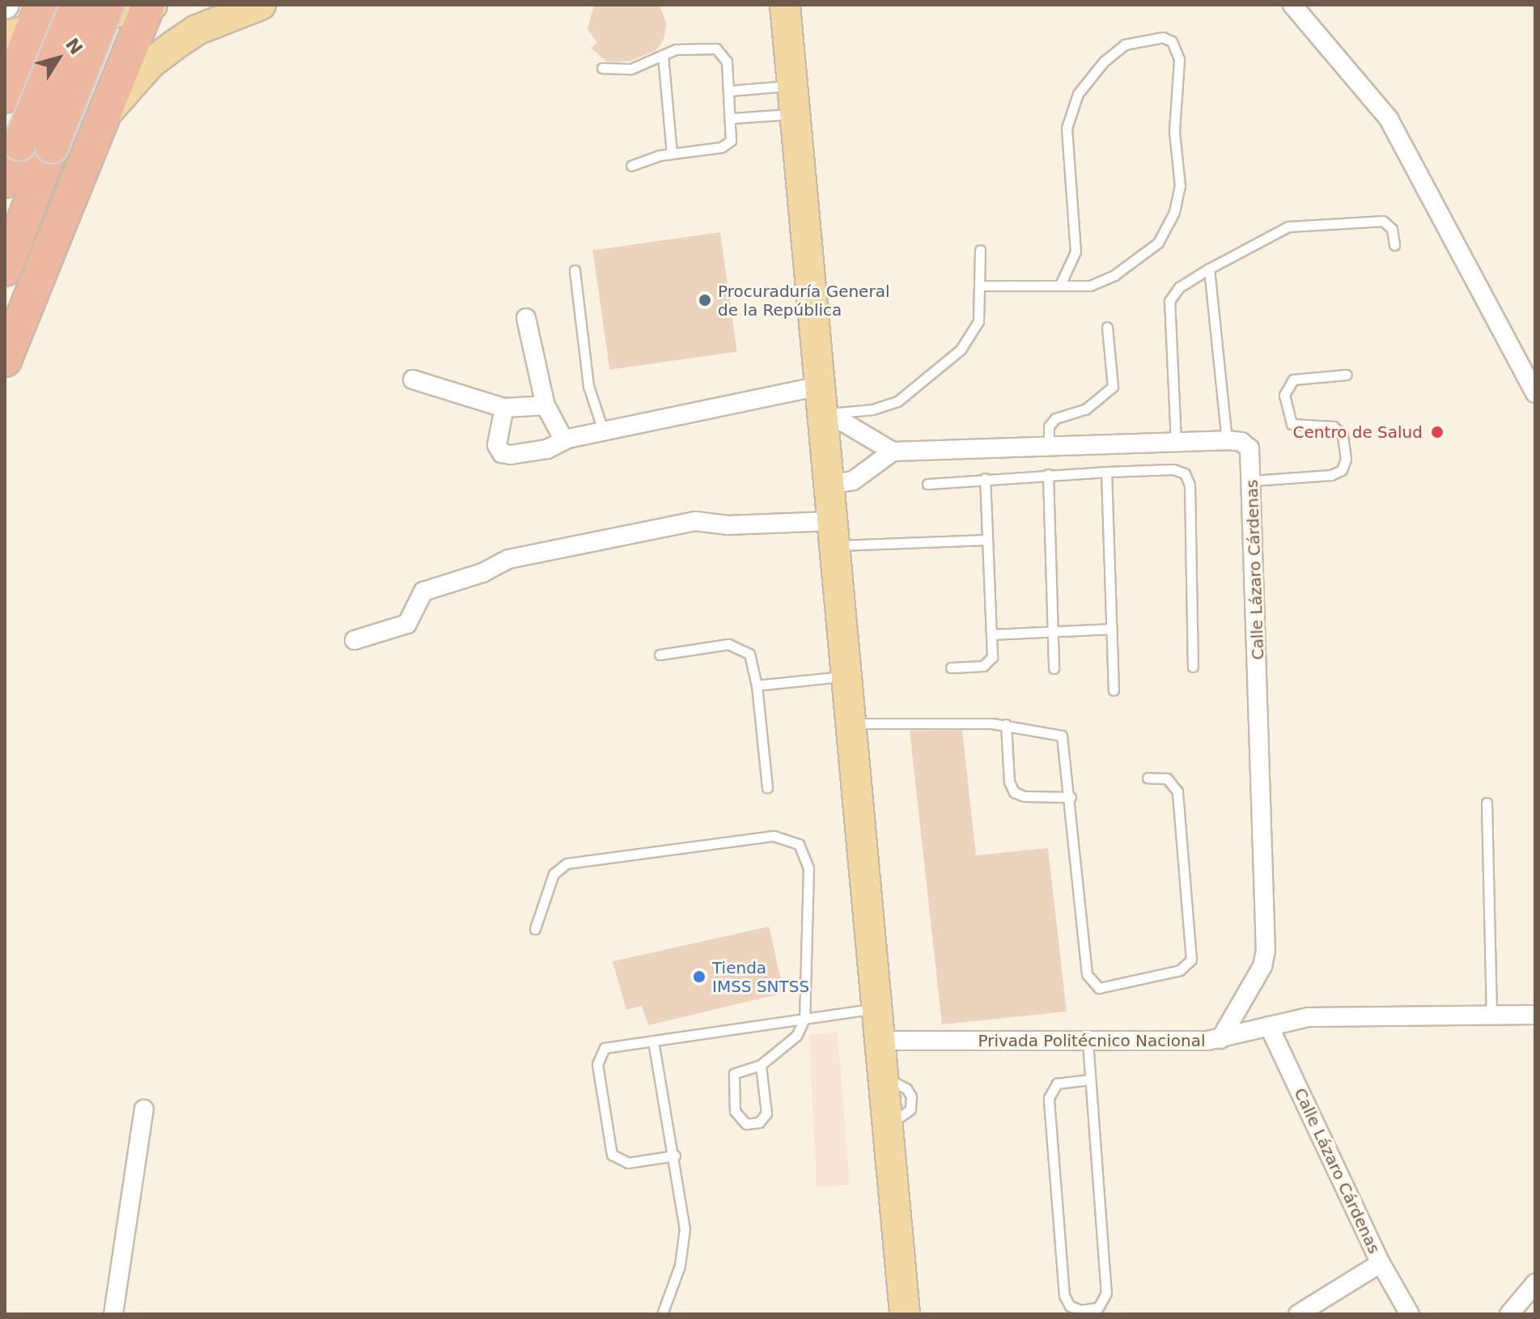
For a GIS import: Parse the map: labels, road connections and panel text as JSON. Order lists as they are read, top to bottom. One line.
{"streets":{"street":["Calle Lázaro Cárdenas","Privada Politécnico Nacional"]},"crossings":[["Calle Lázaro Cárdenas","Privada Politécnico Nacional"]],"places":["Procuraduría General de la República","Centro de Salud","Tienda IMSS SNTSS"],"north":"top right"}
